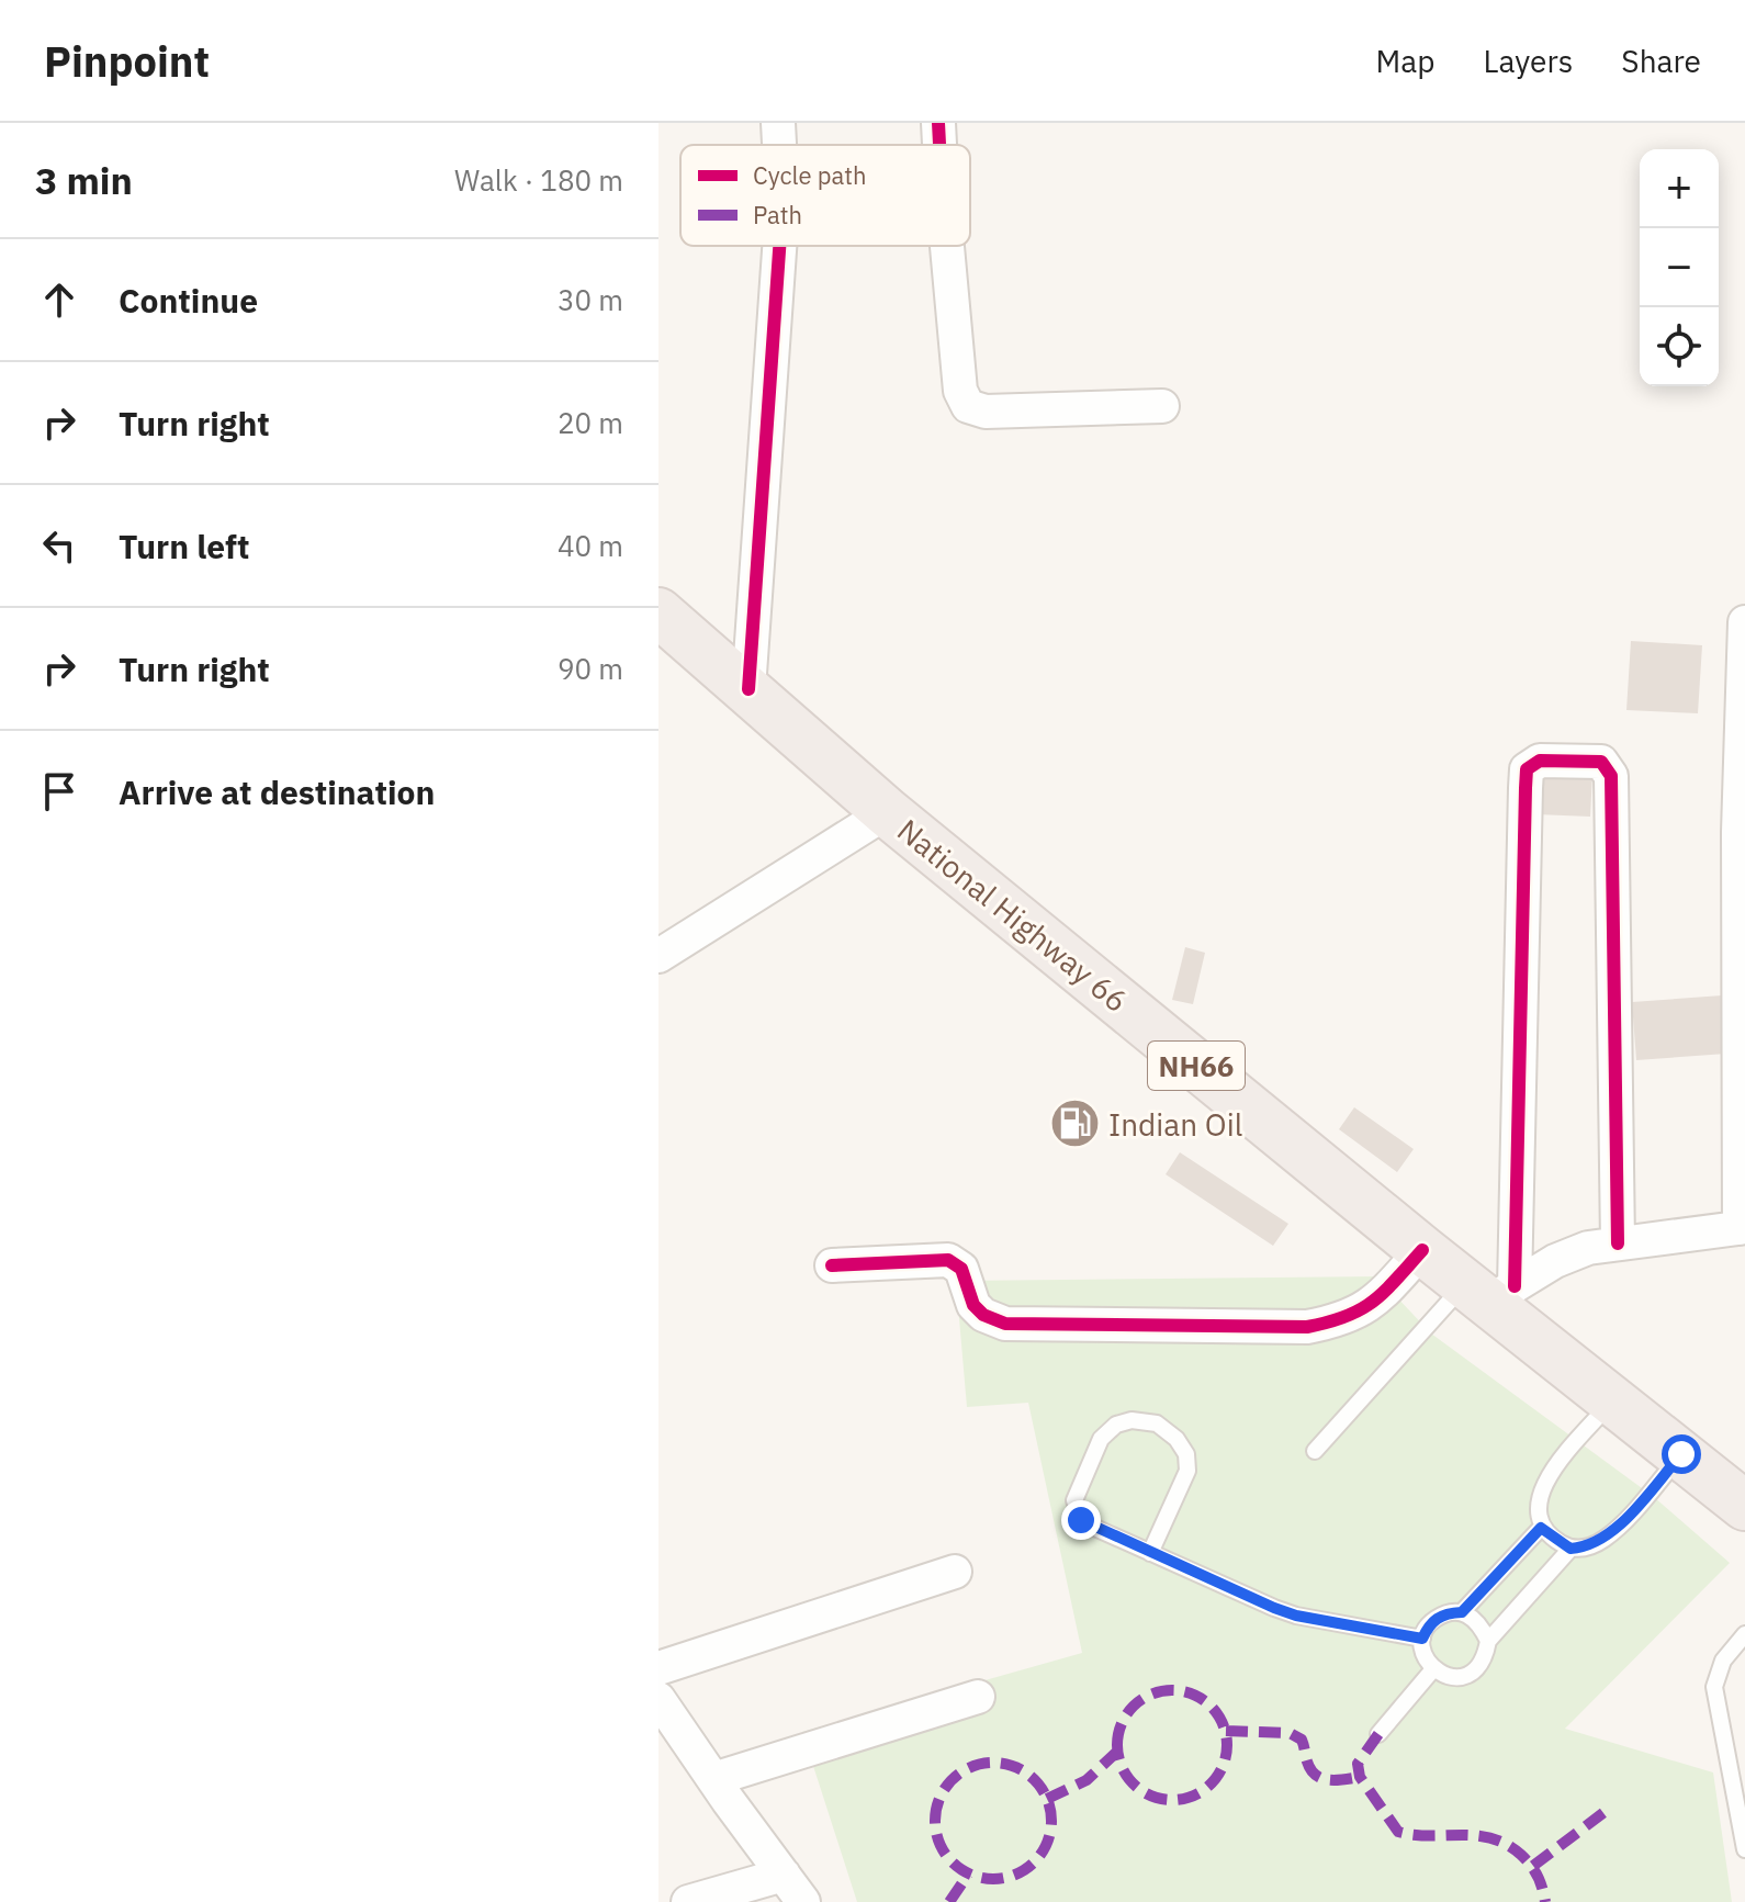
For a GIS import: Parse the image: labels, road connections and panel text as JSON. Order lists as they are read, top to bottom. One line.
{"streets":{"highway":["National Highway 66","NH66"]},"places":{"fuel station":["Indian Oil"]},"legend":["Cycle path","Path"],"page":{"header":"Pinpoint","nav":["Map","Layers","Share"],"heading":["3 min","Walk · 180 m"],"map_buttons":["+","−"],"list":[["Continue","30 m"],["Turn right","20 m"],["Turn left","40 m"],["Turn right","90 m"],"Arrive at destination"]}}
